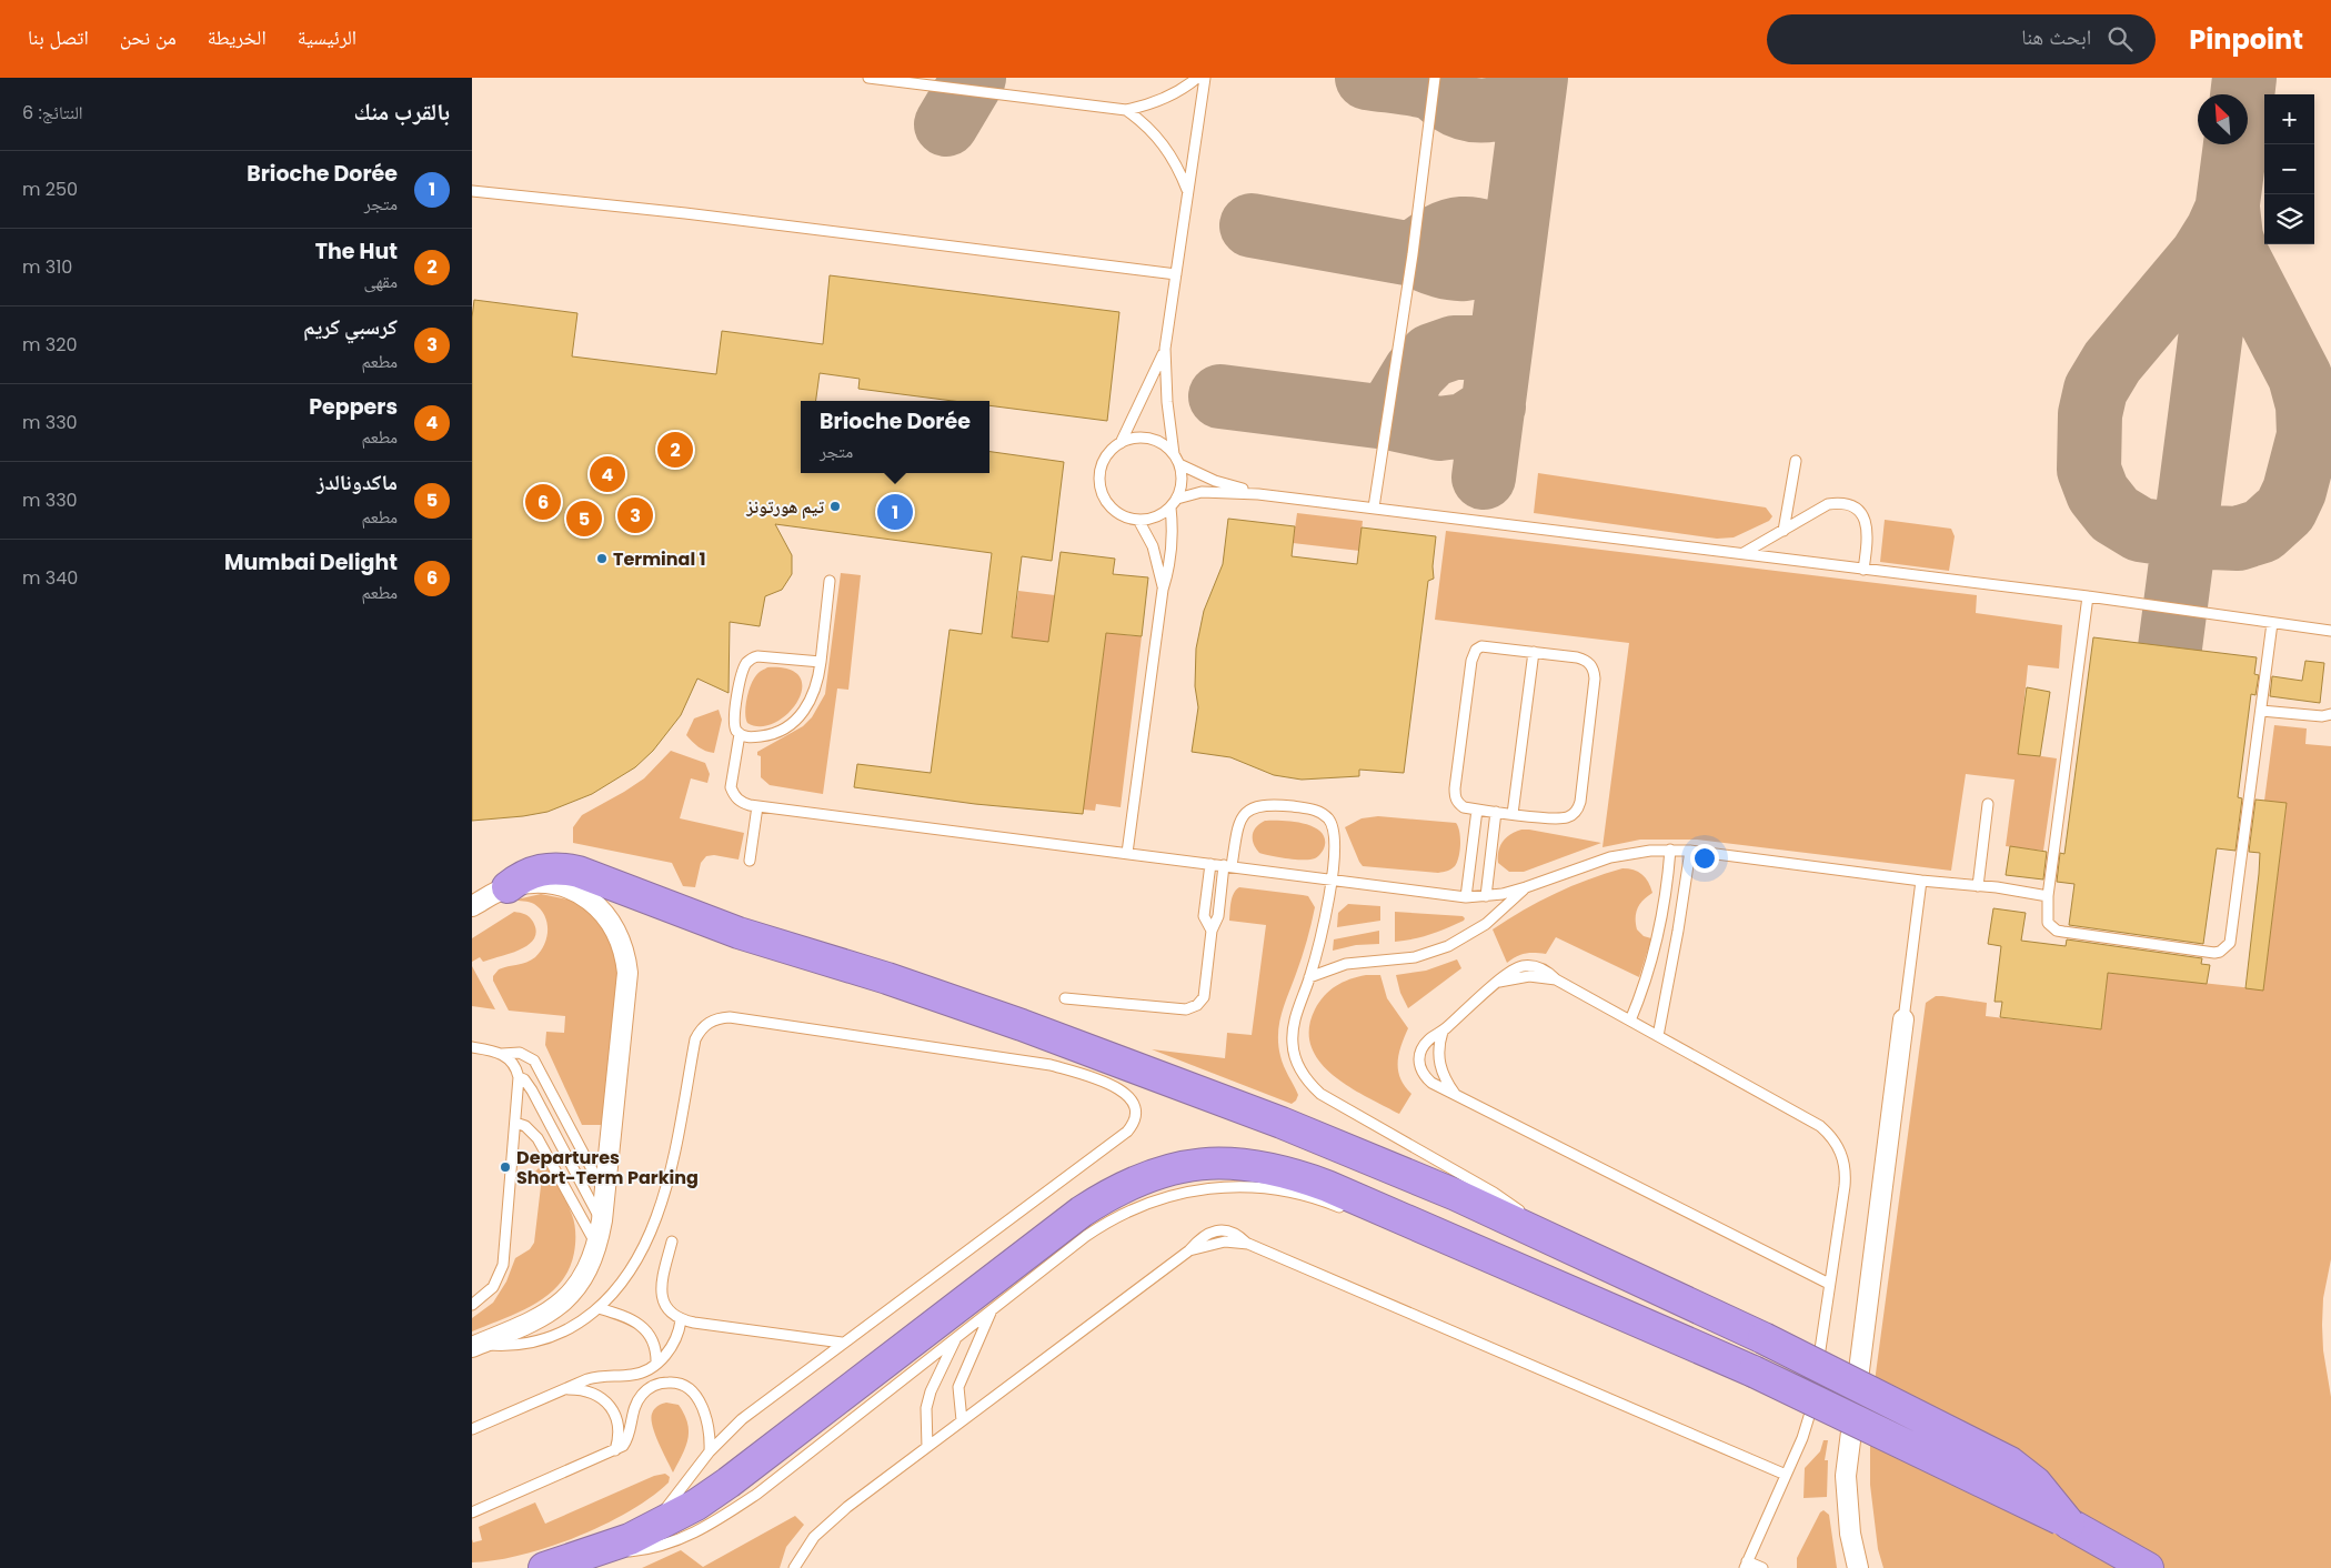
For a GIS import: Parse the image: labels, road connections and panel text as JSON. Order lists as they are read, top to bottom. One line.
{"places":["تيم هورتونز","Terminal 1","Departures Short-Term Parking"],"north":"top left","page":{"header":"Pinpoint","search":"ابحث هنا","nav":["الرئيسية","الخريطة","من نحن","اتصل بنا"],"heading":["بالقرب منك","النتائج: 6"],"map_buttons":["+","−"],"list":[{"mark":"1","name":"Brioche Dorée","note":"متجر","value":"250 m"},{"mark":"2","name":"The Hut","note":"مقهى","value":"310 m"},{"mark":"3","name":"كرسبي كريم","note":"مطعم","value":"320 m"},{"mark":"4","name":"Peppers","note":"مطعم","value":"330 m"},{"mark":"5","name":"ماكدونالدز","note":"مطعم","value":"330 m"},{"mark":"6","name":"Mumbai Delight","note":"مطعم","value":"340 m"}],"popup":["Brioche Dorée","متجر"],"pins":["2","4","6","1","3","5"]}}
